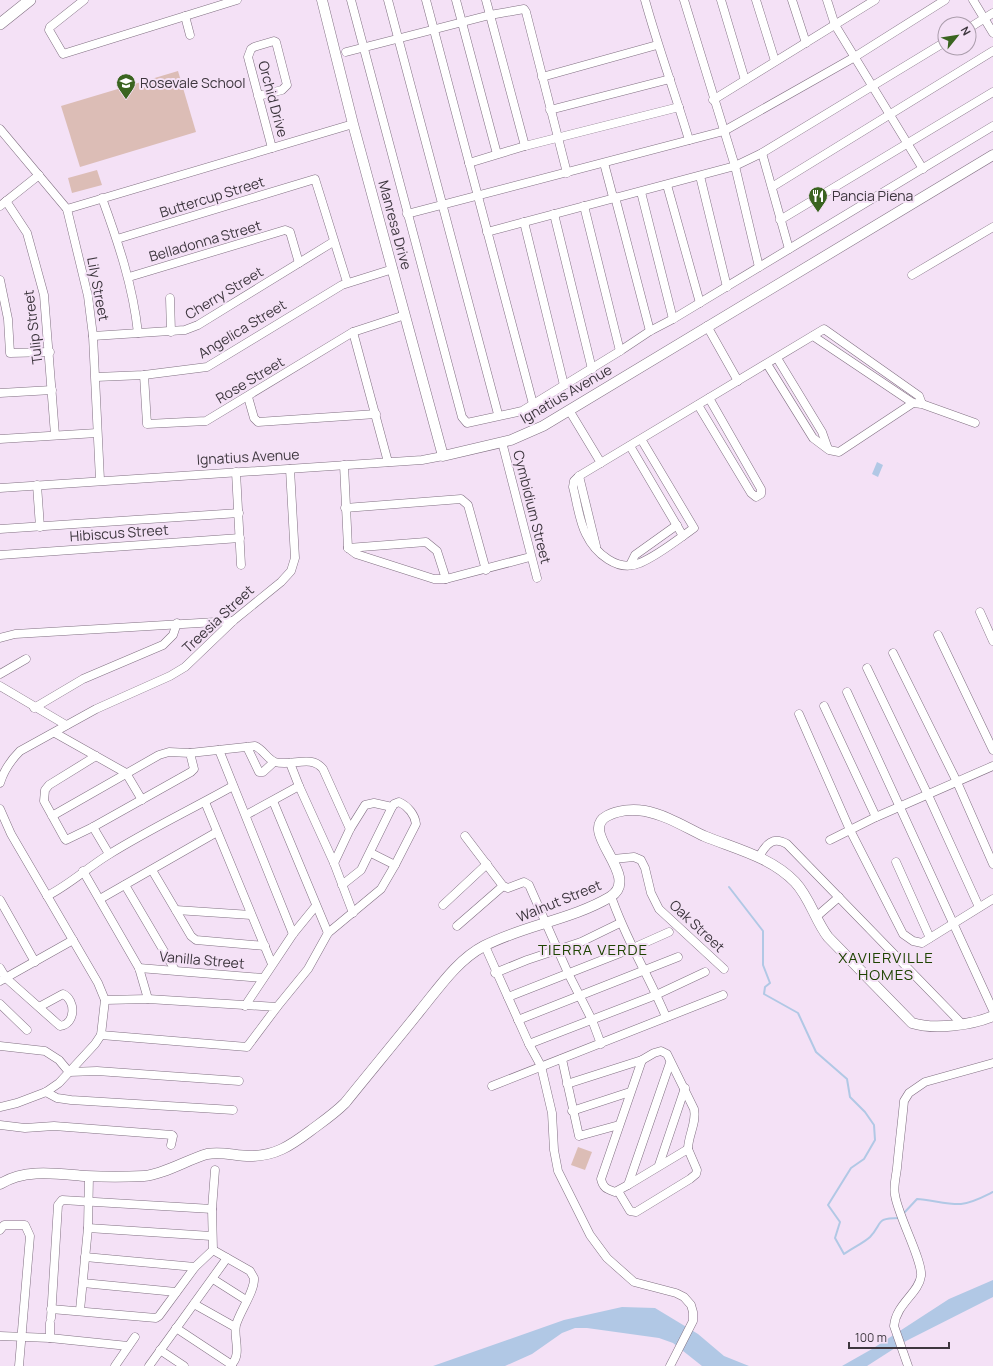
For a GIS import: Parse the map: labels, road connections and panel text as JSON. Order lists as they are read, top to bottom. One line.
{"streets":{"street":["Orchid Drive","Buttercup Street","Manresa Drive","Belladonna Street","Lily Street","Cherry Street","Tulip Street","Angelica Street","Rose Street","Ignatius Avenue","Cymbidium Street","Hibiscus Street","Treesia Street","Walnut Street","Oak Street","Vanilla Street"]},"crossings":[["Buttercup Street","Cherry Street"],["Manresa Drive","Angelica Street"],["Manresa Drive","Rose Street"],["Manresa Drive","Ignatius Avenue"],["Belladonna Street","Cherry Street"],["Lily Street","Cherry Street"],["Lily Street","Angelica Street"],["Lily Street","Ignatius Avenue"],["Angelica Street","Rose Street"],["Ignatius Avenue","Cymbidium Street"],["Ignatius Avenue","Treesia Street"],["Walnut Street","Oak Street"]],"districts":["TIERRA VERDE","XAVIERVILLE HOMES"],"places":{"school or university":["Rosevale School"],"restaurant":["Pancia Piena"]},"scale_bar":"100 m","north":"top right"}
